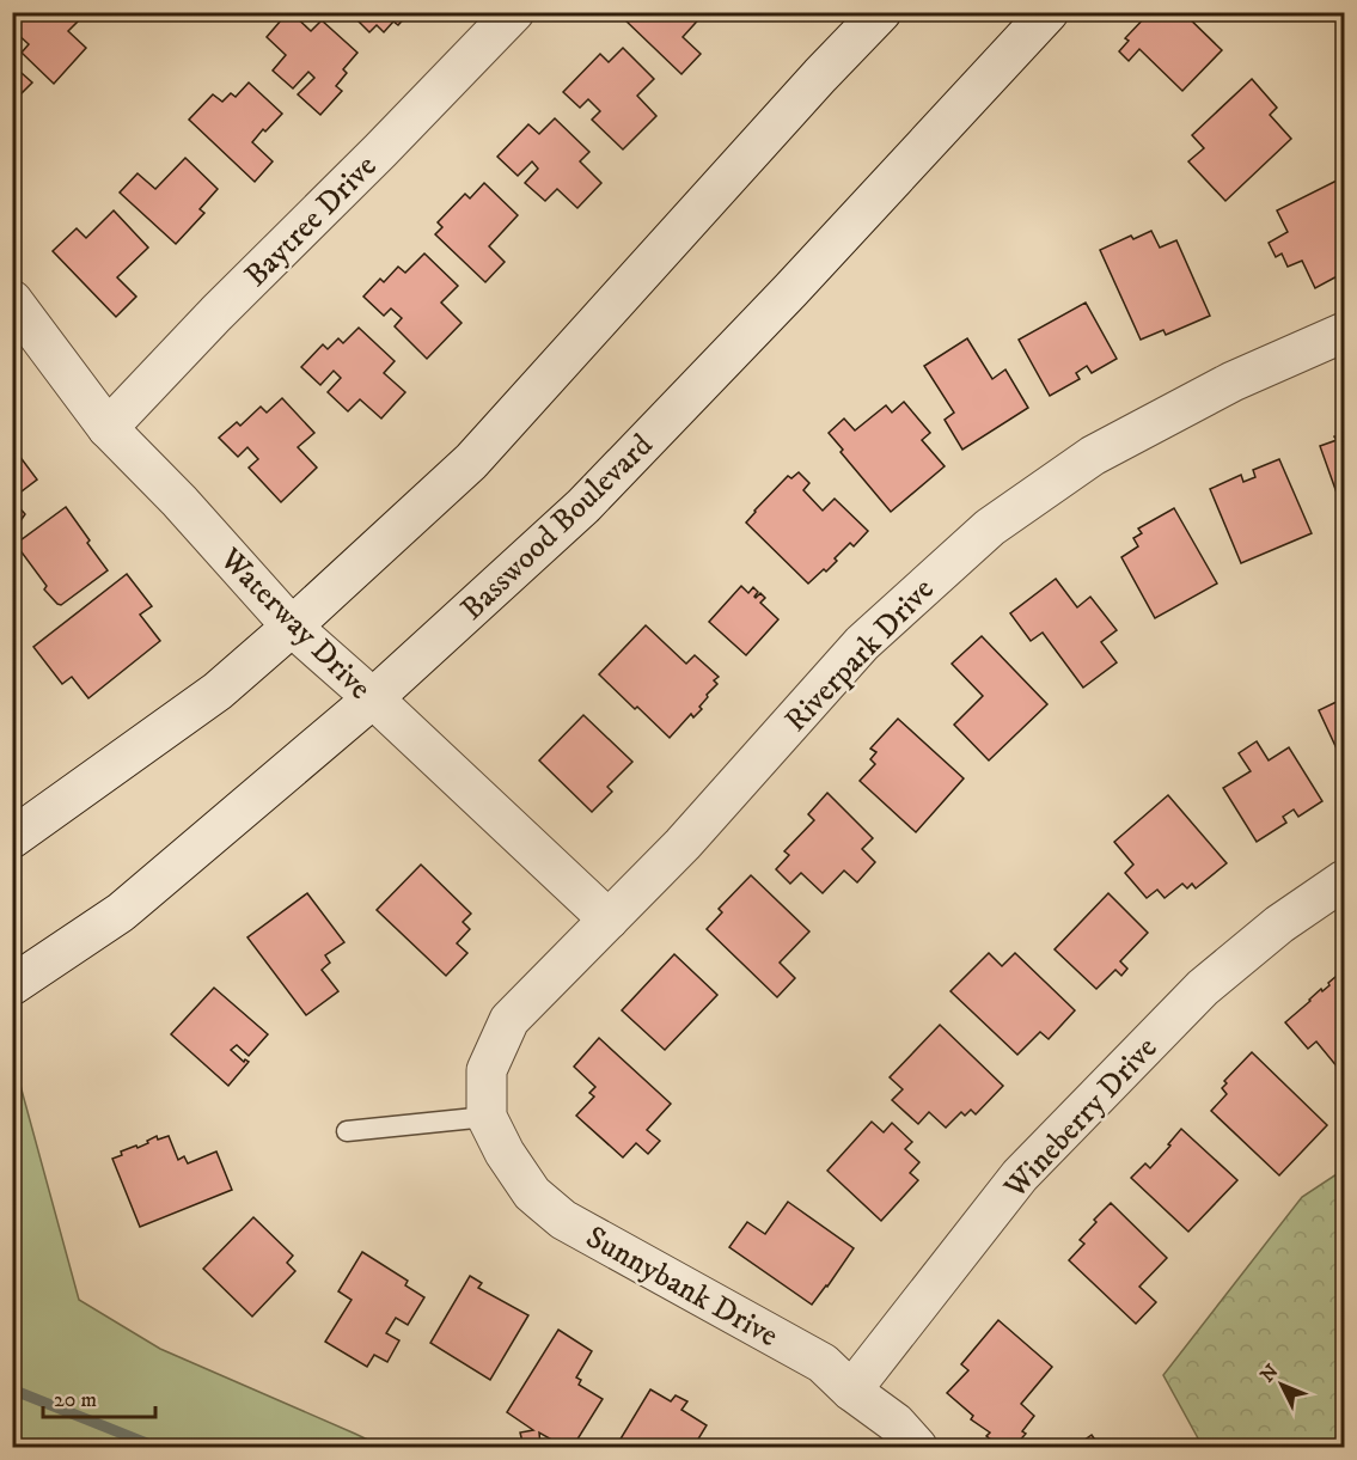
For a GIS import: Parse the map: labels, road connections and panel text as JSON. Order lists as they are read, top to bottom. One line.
{"streets":{"street":["Baytree Drive","Basswood Boulevard","Waterway Drive","Riverpark Drive","Wineberry Drive","Sunnybank Drive"]},"crossings":[["Baytree Drive","Waterway Drive"],["Basswood Boulevard","Waterway Drive"],["Waterway Drive","Riverpark Drive"],["Riverpark Drive","Sunnybank Drive"],["Wineberry Drive","Sunnybank Drive"]],"scale_bar":"20 m","north":"top left"}
